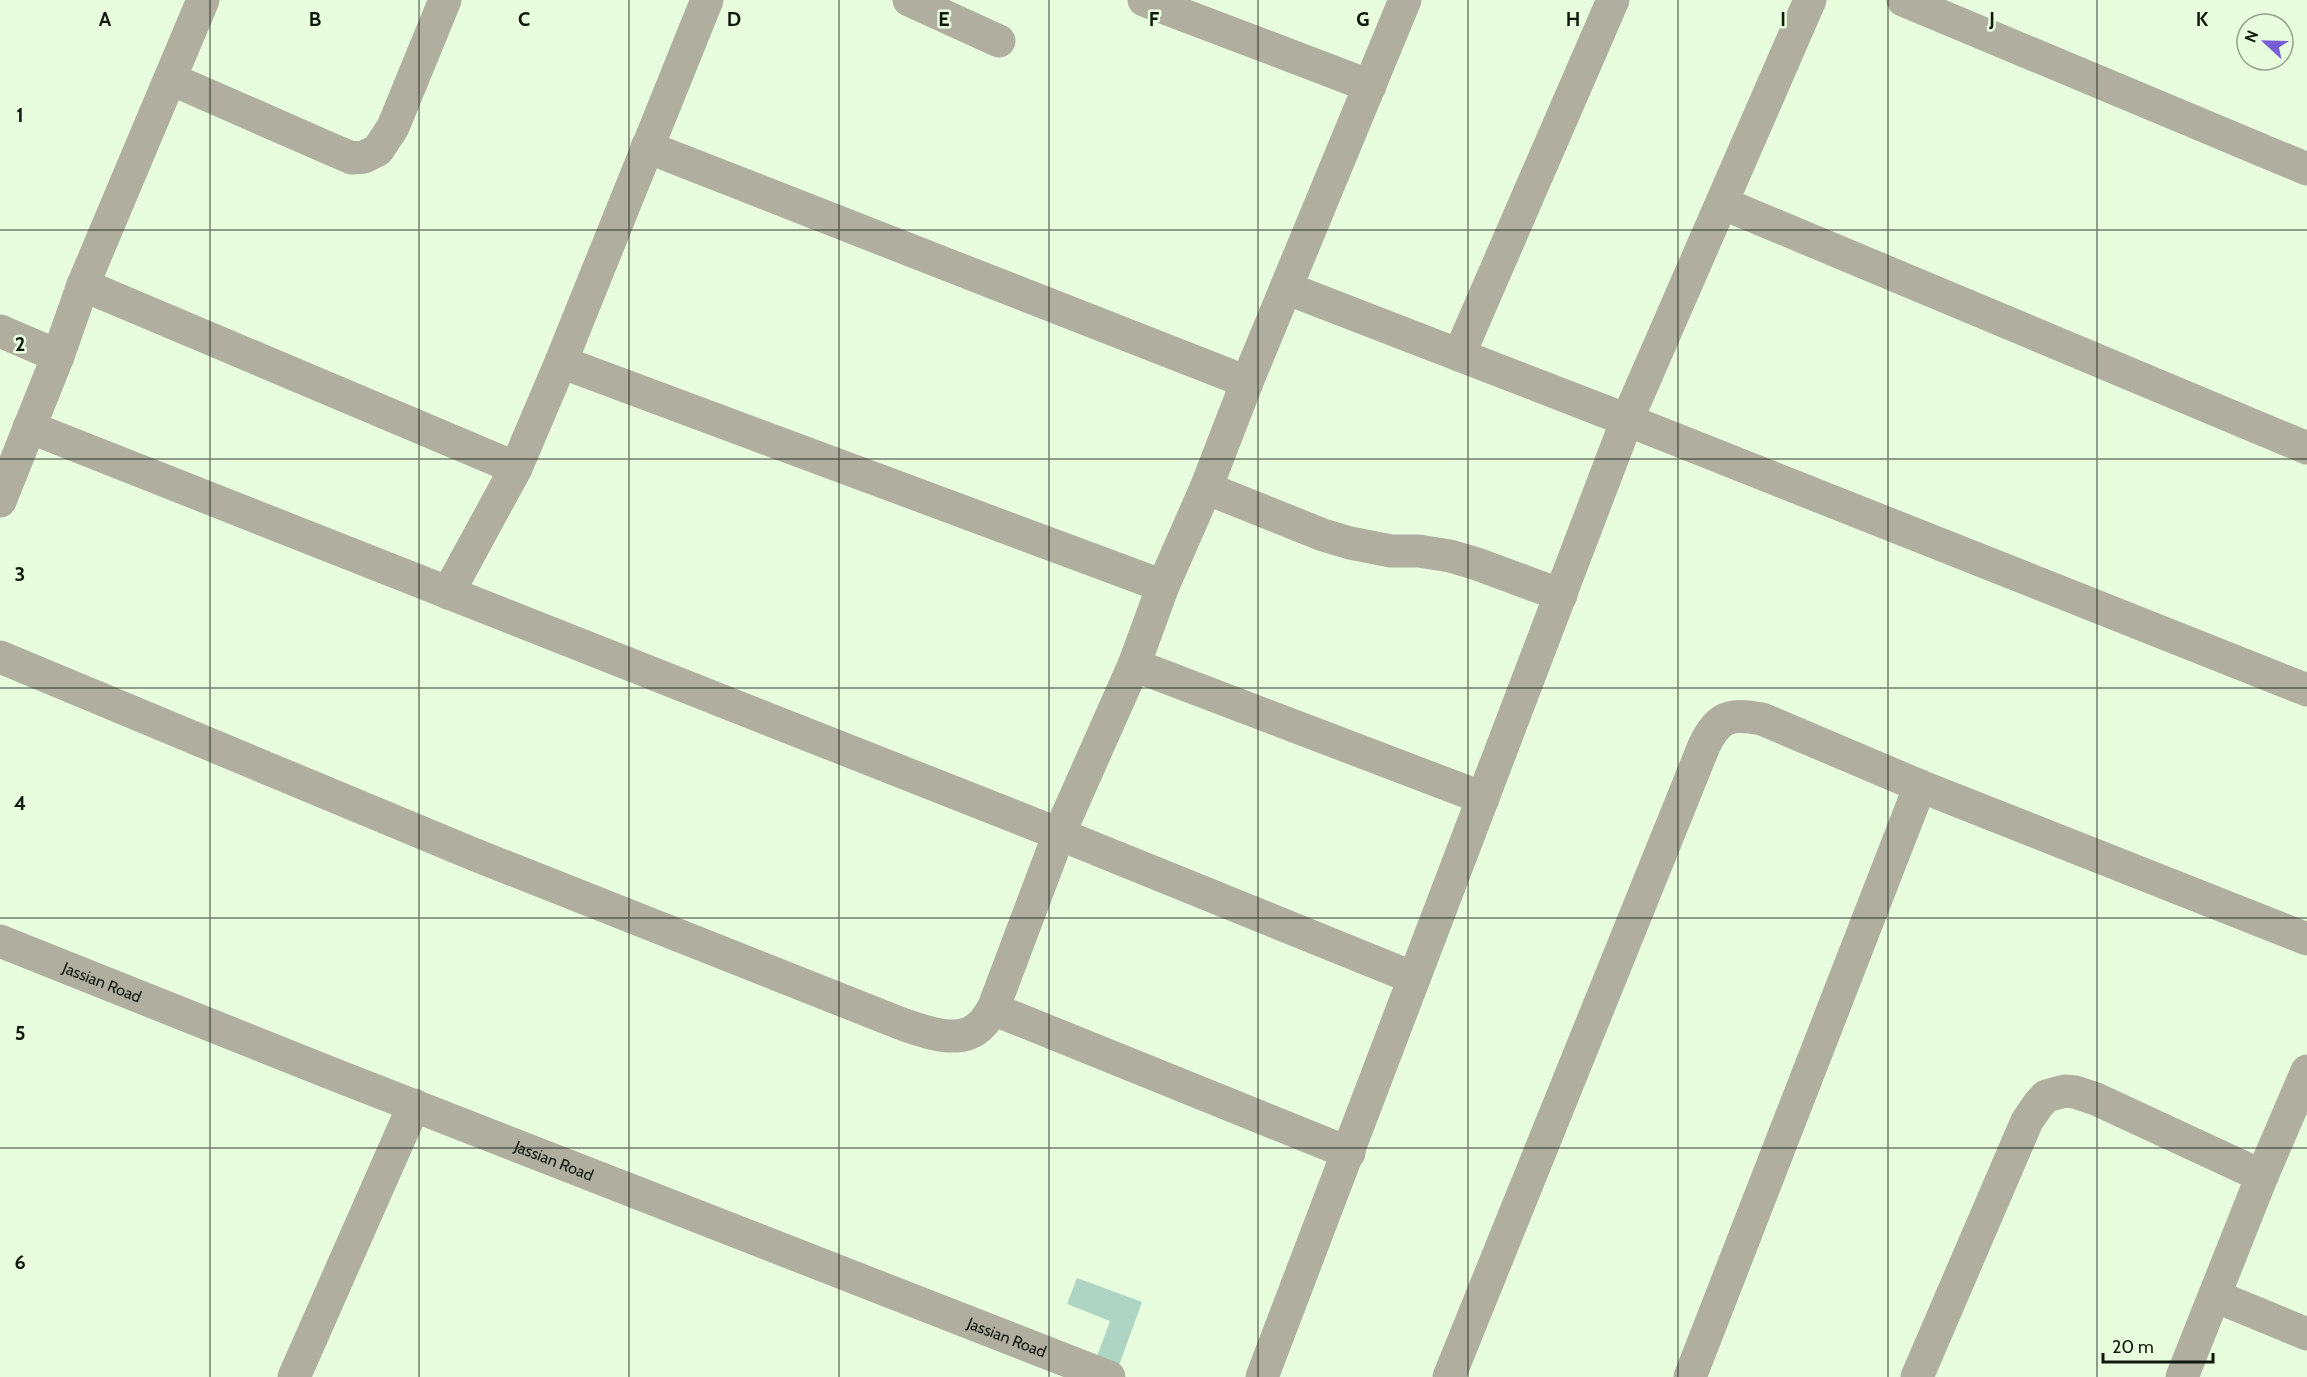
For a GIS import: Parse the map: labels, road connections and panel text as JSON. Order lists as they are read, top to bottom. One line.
{"streets":{"street":["Jassian Road"]},"scale_bar":"20 m","north":"left","grid":{"columns":["A","B","C","D","E","F","G","H","I","J","K"],"rows":["1","2","3","4","5","6"]}}
